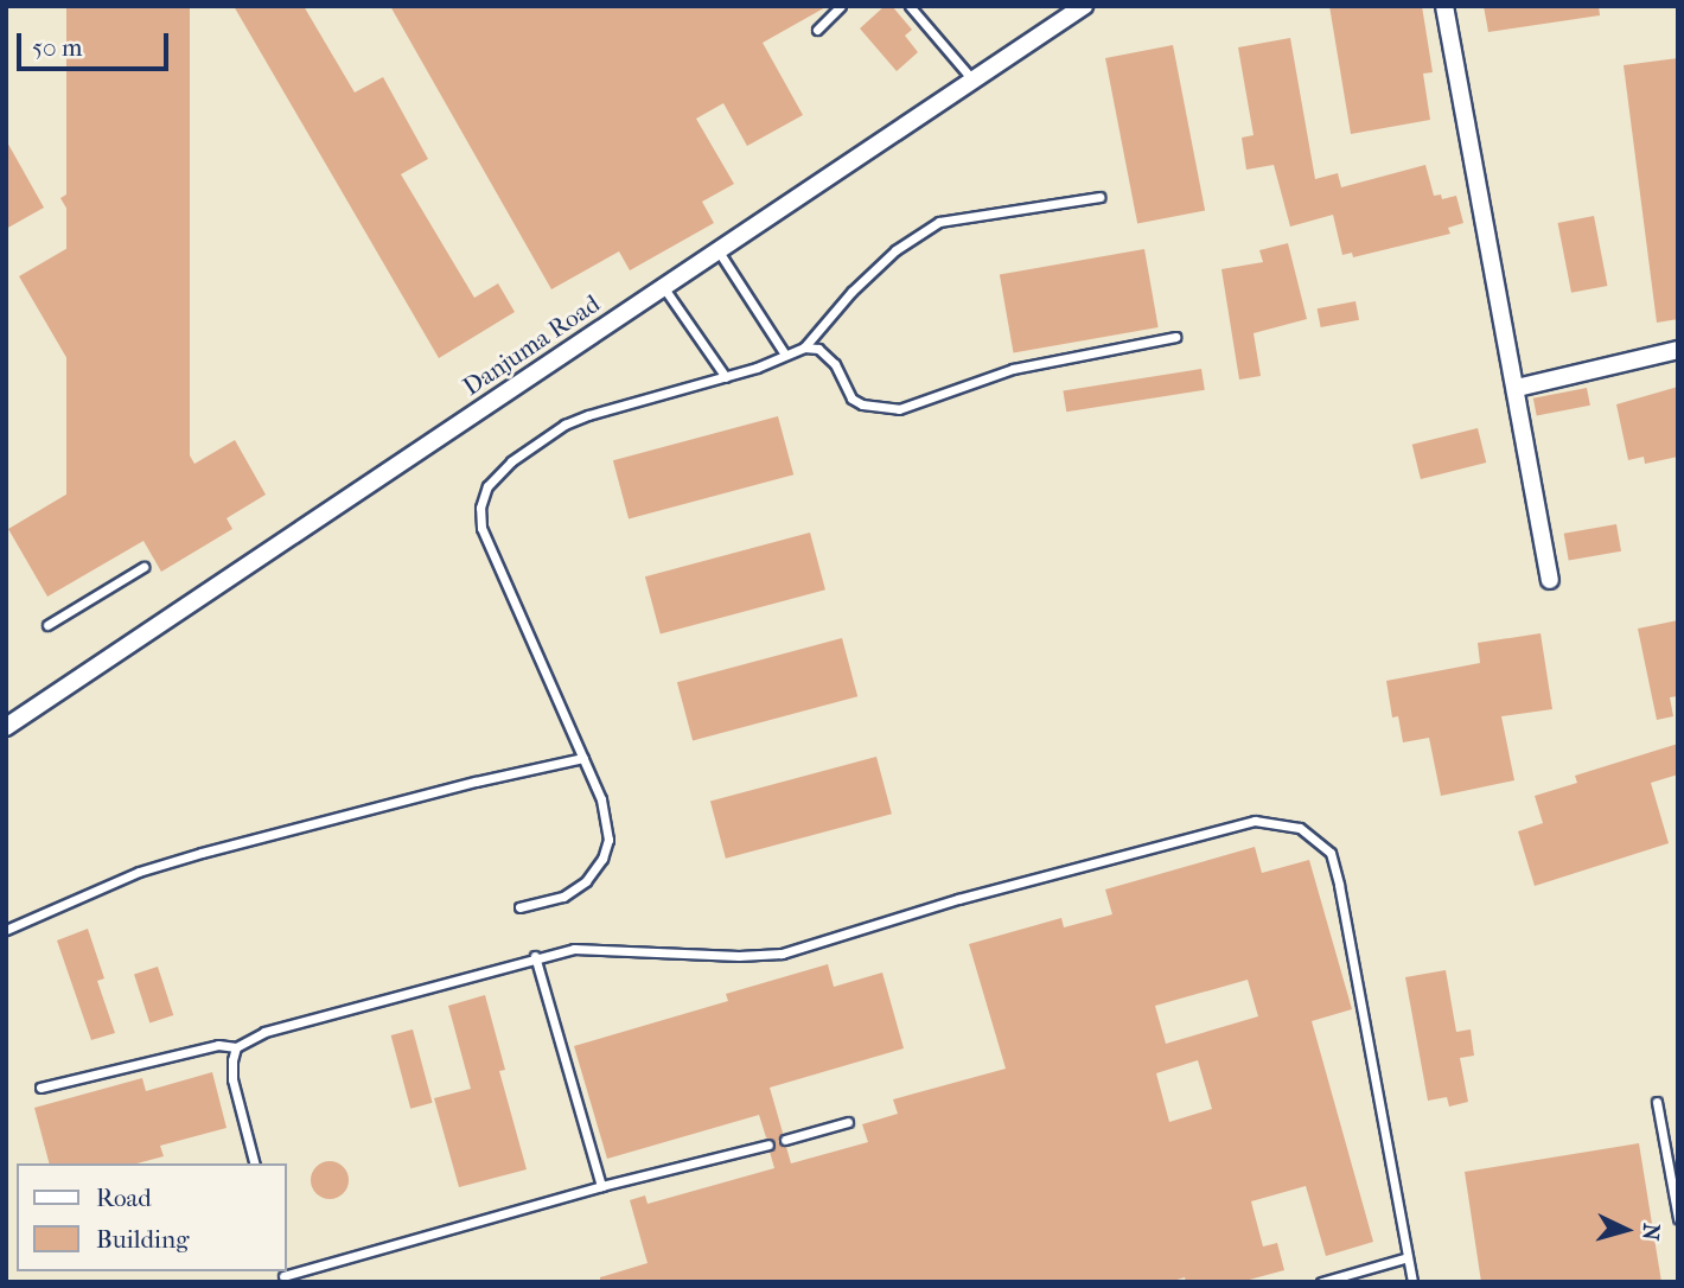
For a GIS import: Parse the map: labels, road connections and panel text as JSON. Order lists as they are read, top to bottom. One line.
{"streets":{"street":["Danjuma Road"]},"legend":["Road","Building"],"scale_bar":"50 m","north":"right"}
